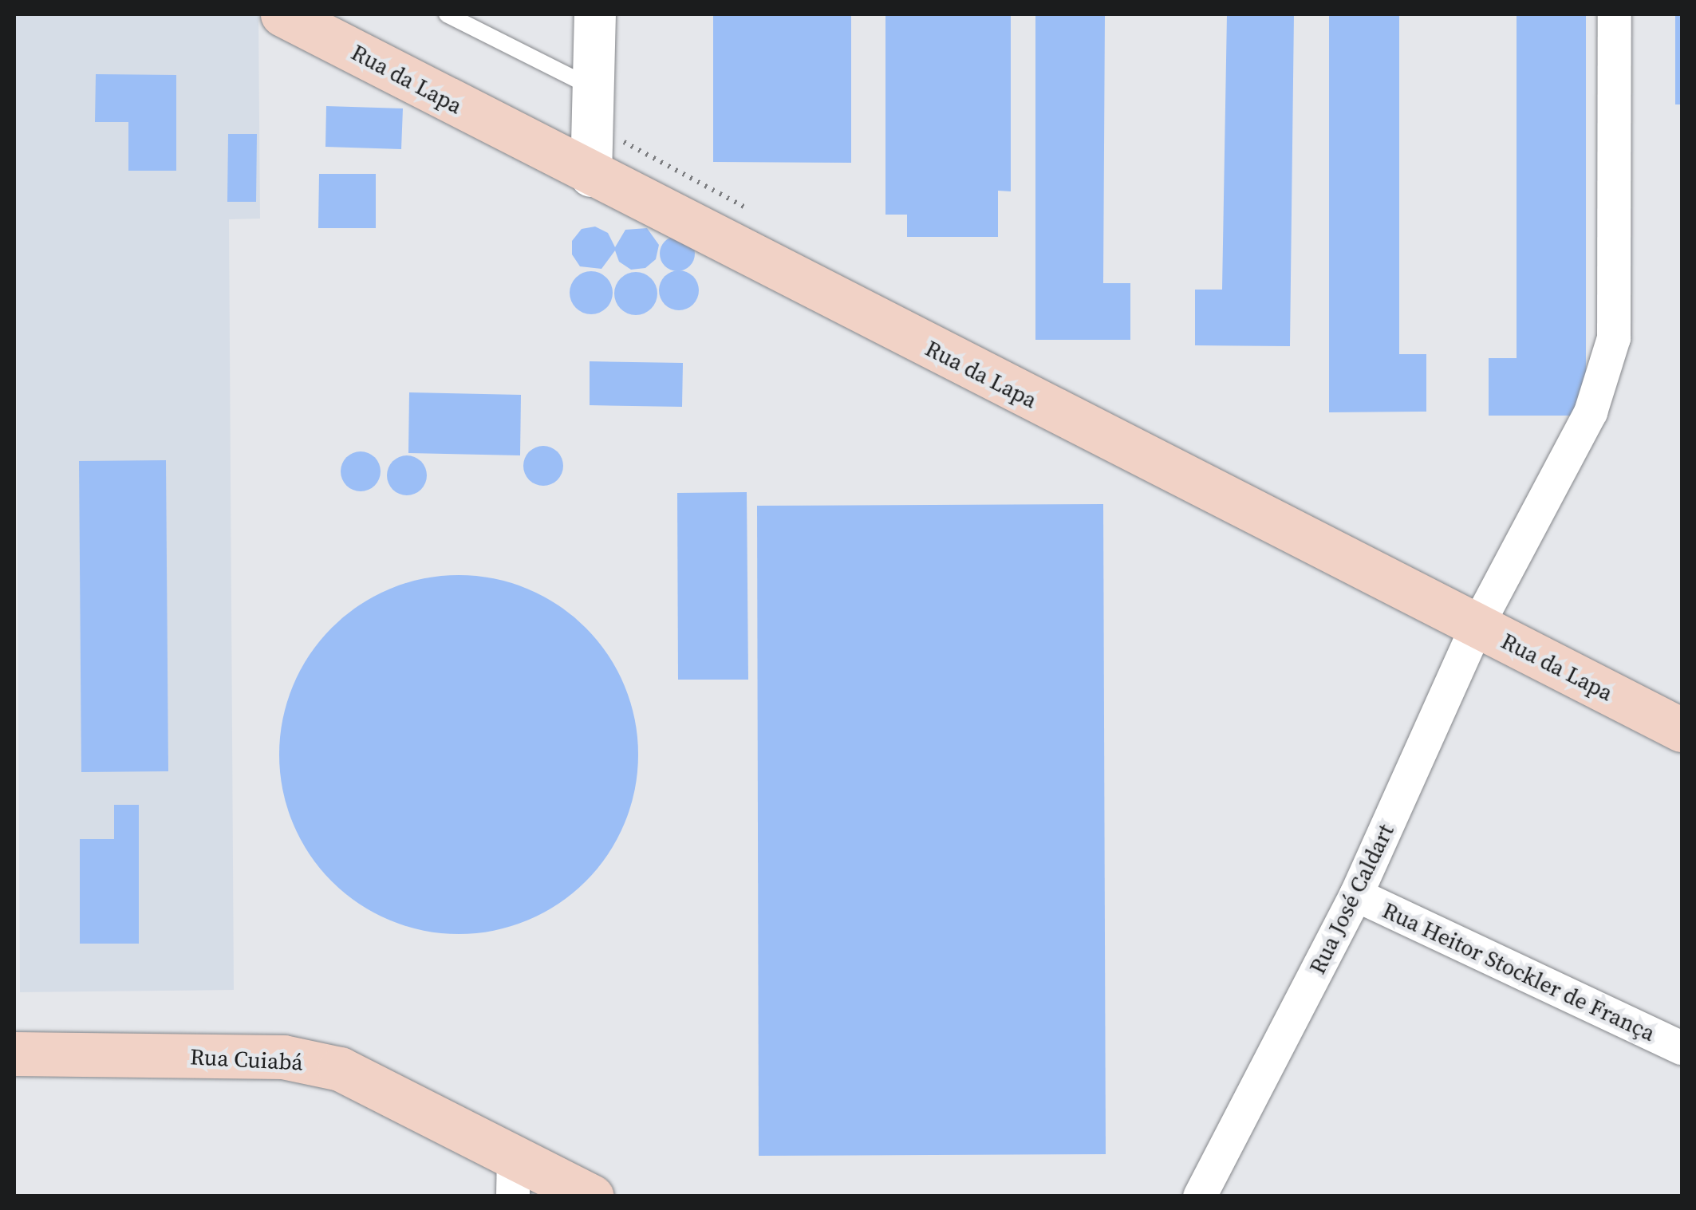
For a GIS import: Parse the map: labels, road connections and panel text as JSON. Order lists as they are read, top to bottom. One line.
{"streets":{"main road":["Rua da Lapa","Rua Cuiabá"],"street":["Rua José Caldart","Rua Heitor Stockler de França"]},"crossings":[["Rua da Lapa","Rua José Caldart"],["Rua José Caldart","Rua Heitor Stockler de França"]]}
